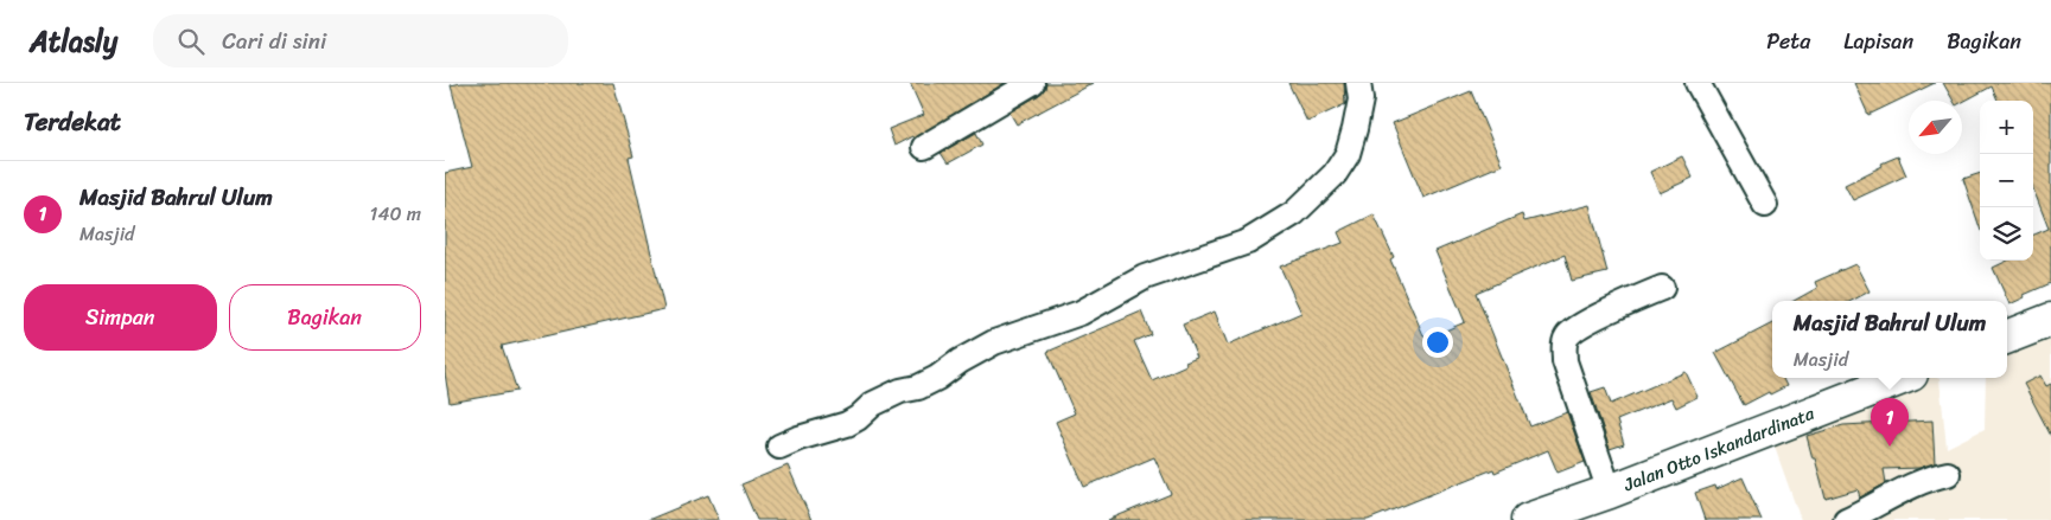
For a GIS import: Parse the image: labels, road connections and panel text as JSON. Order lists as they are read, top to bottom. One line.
{"streets":{"main road":["Jalan Otto Iskandardinata"]},"north":"bottom left","page":{"header":"Atlasly","search":"Cari di sini","nav":["Peta","Lapisan","Bagikan"],"heading":"Terdekat","map_buttons":["+","−"],"list":[{"mark":"1","name":"Masjid Bahrul Ulum","note":"Masjid","value":"140 m"}],"buttons":["Simpan","Bagikan"],"popup":["Masjid Bahrul Ulum","Masjid"],"pins":"1"}}
